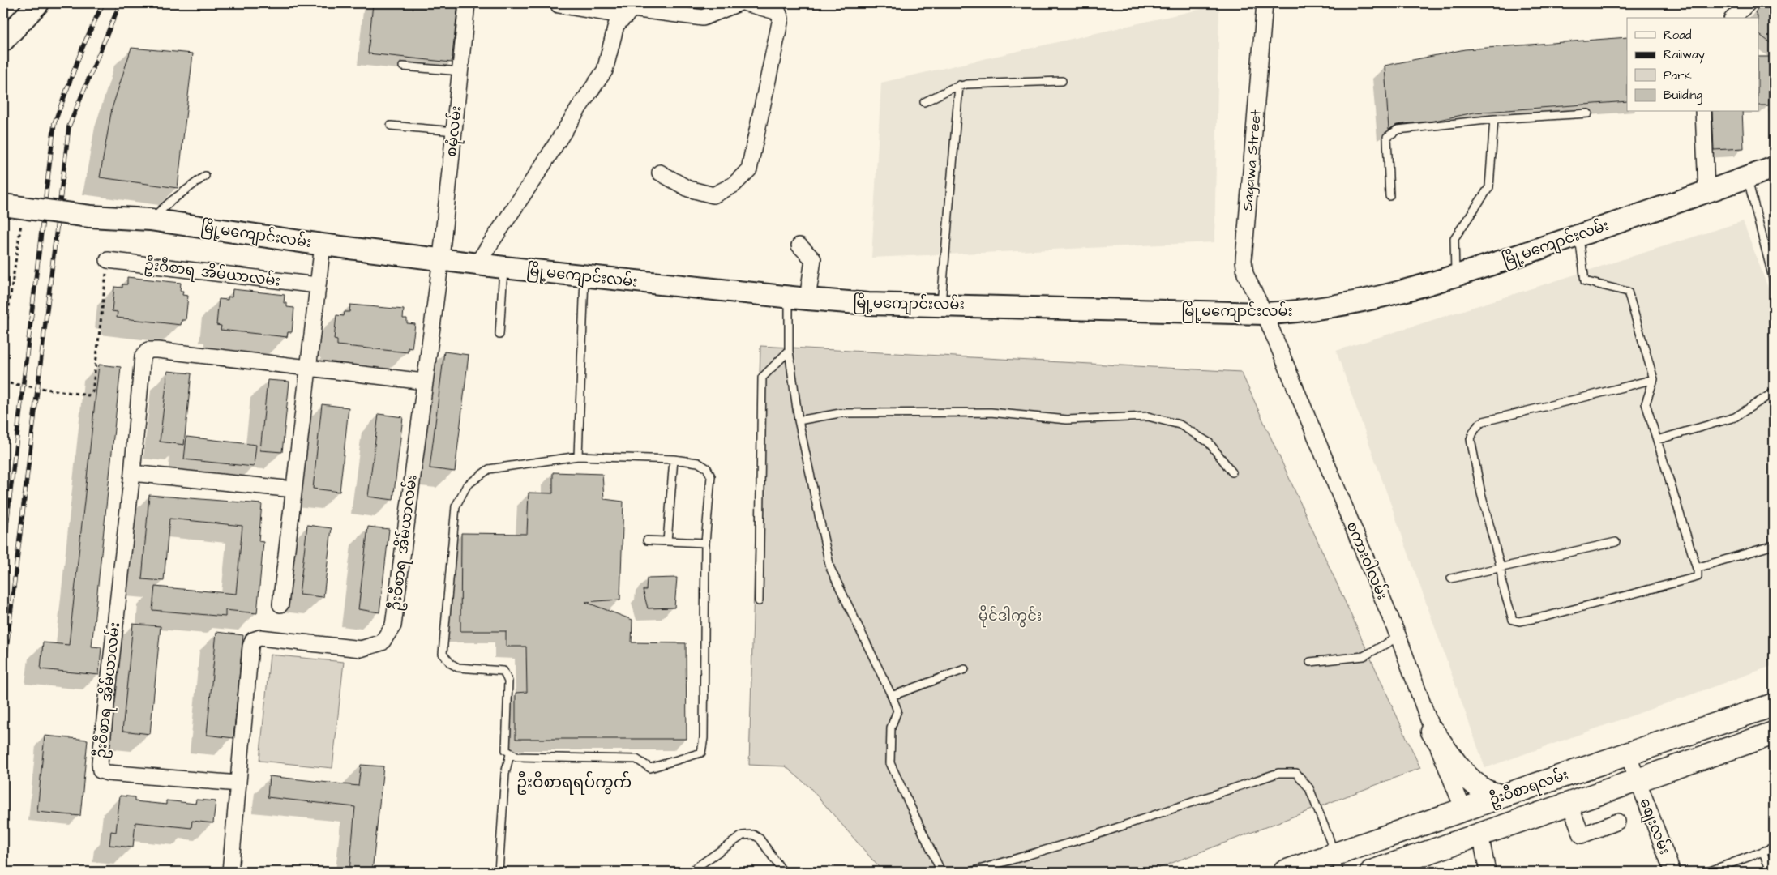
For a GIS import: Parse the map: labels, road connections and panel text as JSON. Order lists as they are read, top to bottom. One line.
{"streets":{"main road":["မြို့မကျောင်းလမ်း","ဦးဝီစာရလမ်း"],"street":["စမုံလမ်း","Sagawa Street","ဦးဝီစာရ အိမ်ယာလမ်း","စကားဝါလမ်း","စျေးလမ်း"]},"crossings":[["စမုံလမ်း","မြို့မကျောင်းလမ်း"],["စမုံလမ်း","ဦးဝီစာရ အိမ်ယာလမ်း"],["Sagawa Street","မြို့မကျောင်းလမ်း"],["Sagawa Street","စကားဝါလမ်း"],["မြို့မကျောင်းလမ်း","ဦးဝီစာရ အိမ်ယာလမ်း"],["မြို့မကျောင်းလမ်း","စကားဝါလမ်း"],["စကားဝါလမ်း","ဦးဝီစာရလမ်း"],["ဦးဝီစာရလမ်း","စျေးလမ်း"]],"districts":["ဦးဝိစာရရပ်ကွက်"],"parks":["မိုင်ဒါကွင်း"],"legend":["Road","Railway","Park","Building"]}
